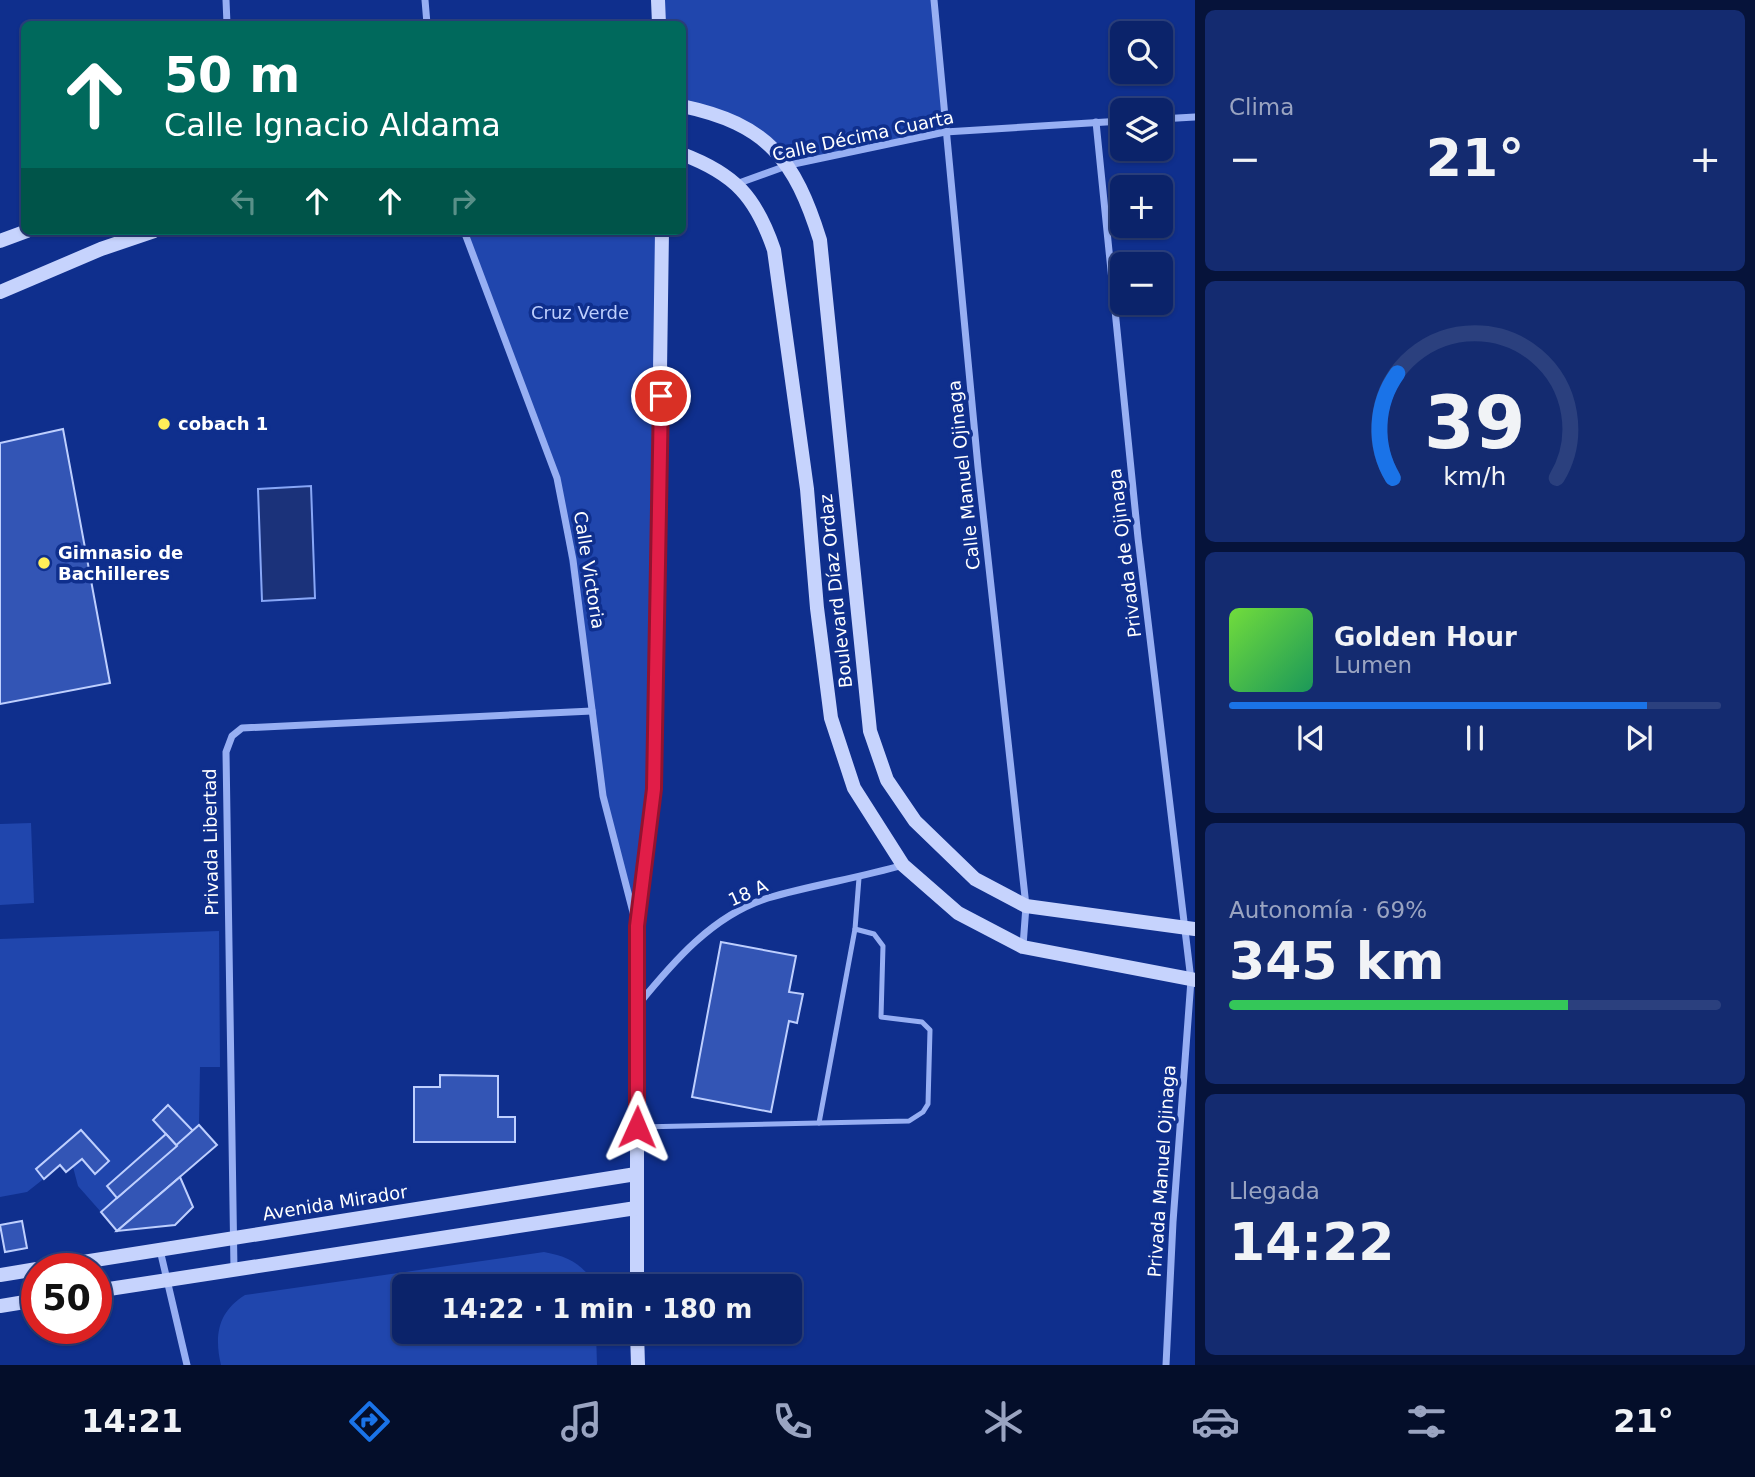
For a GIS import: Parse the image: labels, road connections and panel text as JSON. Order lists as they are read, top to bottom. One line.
{"streets":{"main road":["Boulevard Díaz Ordaz","Avenida Mirador"],"street":["Calle Décima Cuarta","Calle Manuel Ojinaga","Privada de Ojinaga","Calle Victoria","Privada Libertad","18 A","Privada Manuel Ojinaga"]},"crossings":[["Calle Décima Cuarta","Calle Manuel Ojinaga"],["Calle Décima Cuarta","Privada de Ojinaga"],["Calle Décima Cuarta","Boulevard Díaz Ordaz"],["Calle Manuel Ojinaga","Boulevard Díaz Ordaz"],["Privada de Ojinaga","Boulevard Díaz Ordaz"],["Privada de Ojinaga","Privada Manuel Ojinaga"],["Calle Victoria","Privada Libertad"],["Boulevard Díaz Ordaz","18 A"],["Boulevard Díaz Ordaz","Privada Manuel Ojinaga"],["Privada Libertad","Avenida Mirador"]],"parks":["Cruz Verde"],"places":["cobach 1","Gimnasio de Bachilleres"],"page":{"tile":["Clima",["Autonomía · 69%","345 km"],["Llegada","14:22"]],"map_buttons":["+","−"],"turn":["50 m","Calle Ignacio Aldama"],"heat":["−","21°","+"],"song":["Golden Hour","Lumen"],"limit":"50","trip":"14:22 · 1 min · 180 m","tabs":["14:21","21°"],"gauge":["39","km/h"]}}
